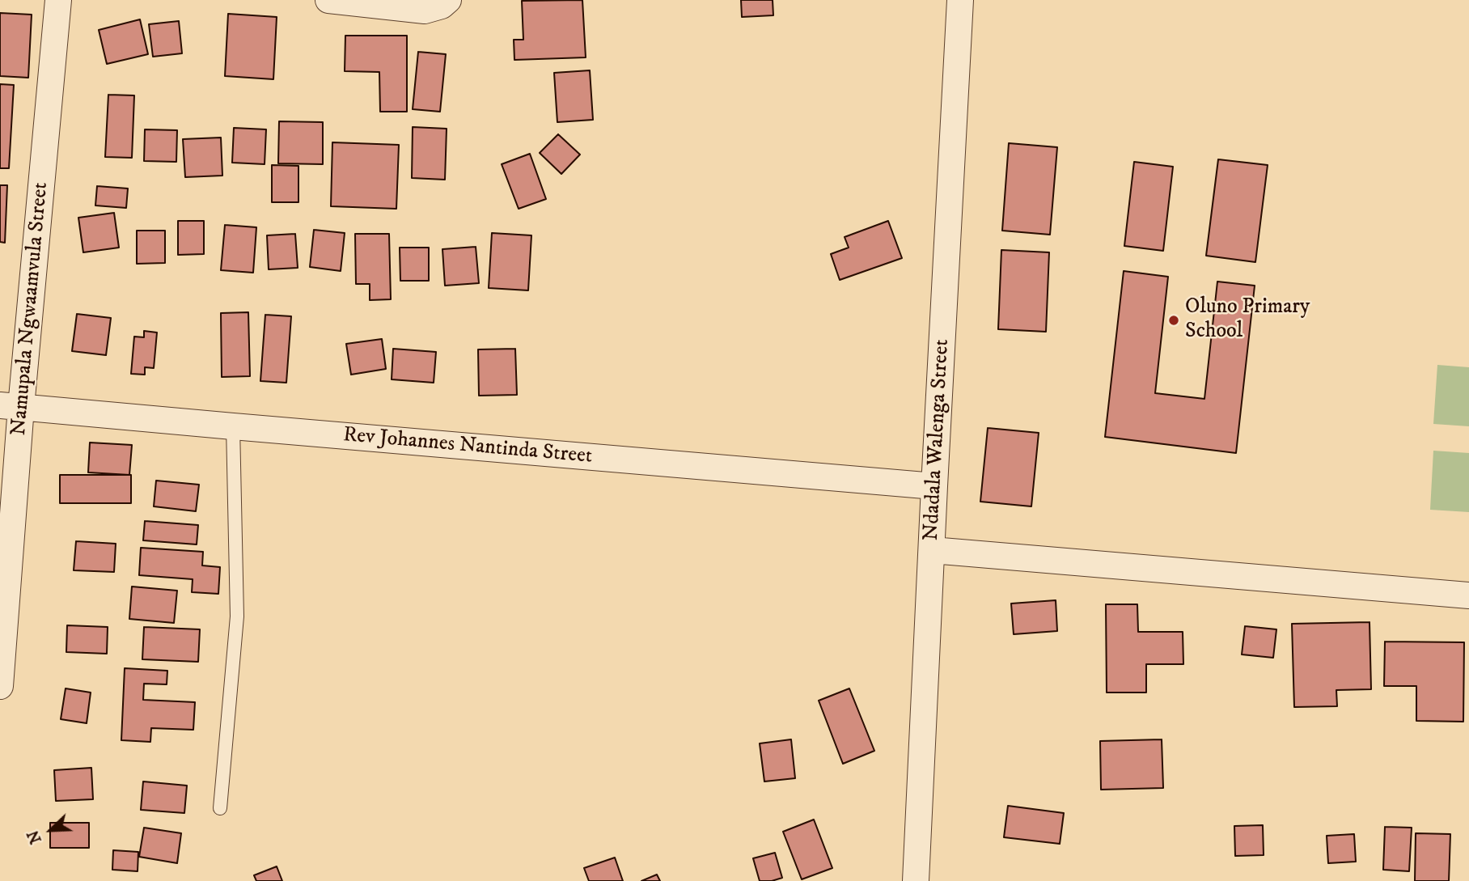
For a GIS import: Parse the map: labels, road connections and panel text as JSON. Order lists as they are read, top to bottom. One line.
{"streets":{"street":["Namupala Ngwaamvula Street","Ndadala Walenga Street","Rev Johannes Nantinda Street"]},"crossings":[["Namupala Ngwaamvula Street","Rev Johannes Nantinda Street"],["Ndadala Walenga Street","Rev Johannes Nantinda Street"]],"places":["Oluno Primary School"],"north":"bottom left"}
